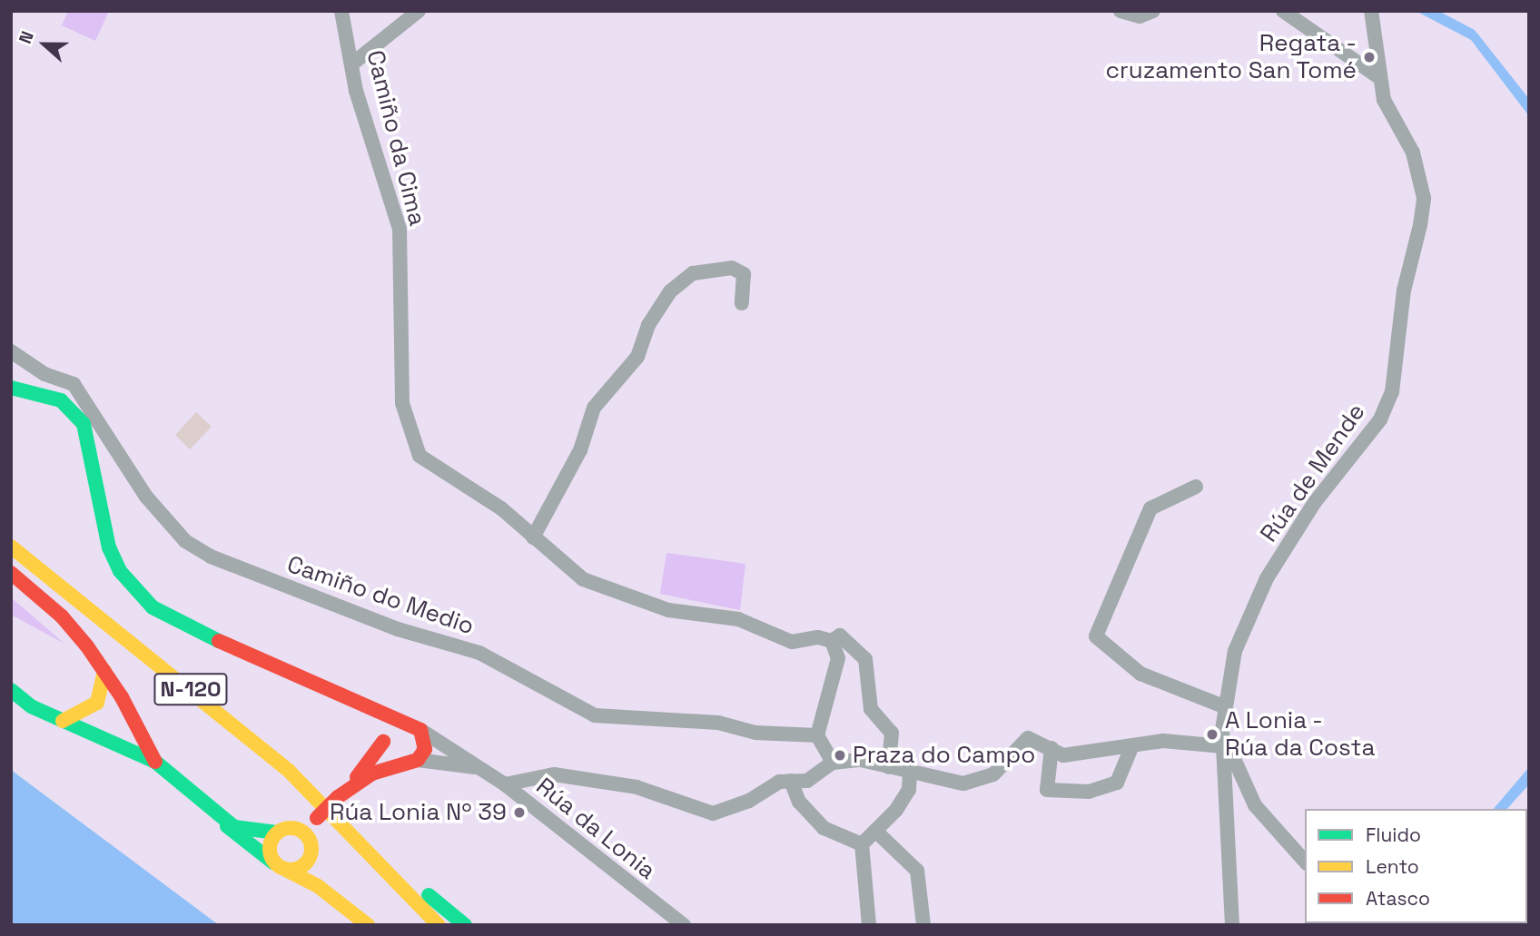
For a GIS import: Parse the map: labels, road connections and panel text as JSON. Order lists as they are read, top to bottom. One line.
{"streets":{"main road":["N-120"],"street":["Camiño da Cima","Rúa de Mende","Camiño do Medio","Rúa da Lonia"]},"places":["Regata - cruzamento San Tomé","A Lonia - Rúa da Costa","Praza do Campo","Rúa Lonia Nº 39"],"legend":["Fluido","Lento","Atasco"],"north":"left"}
